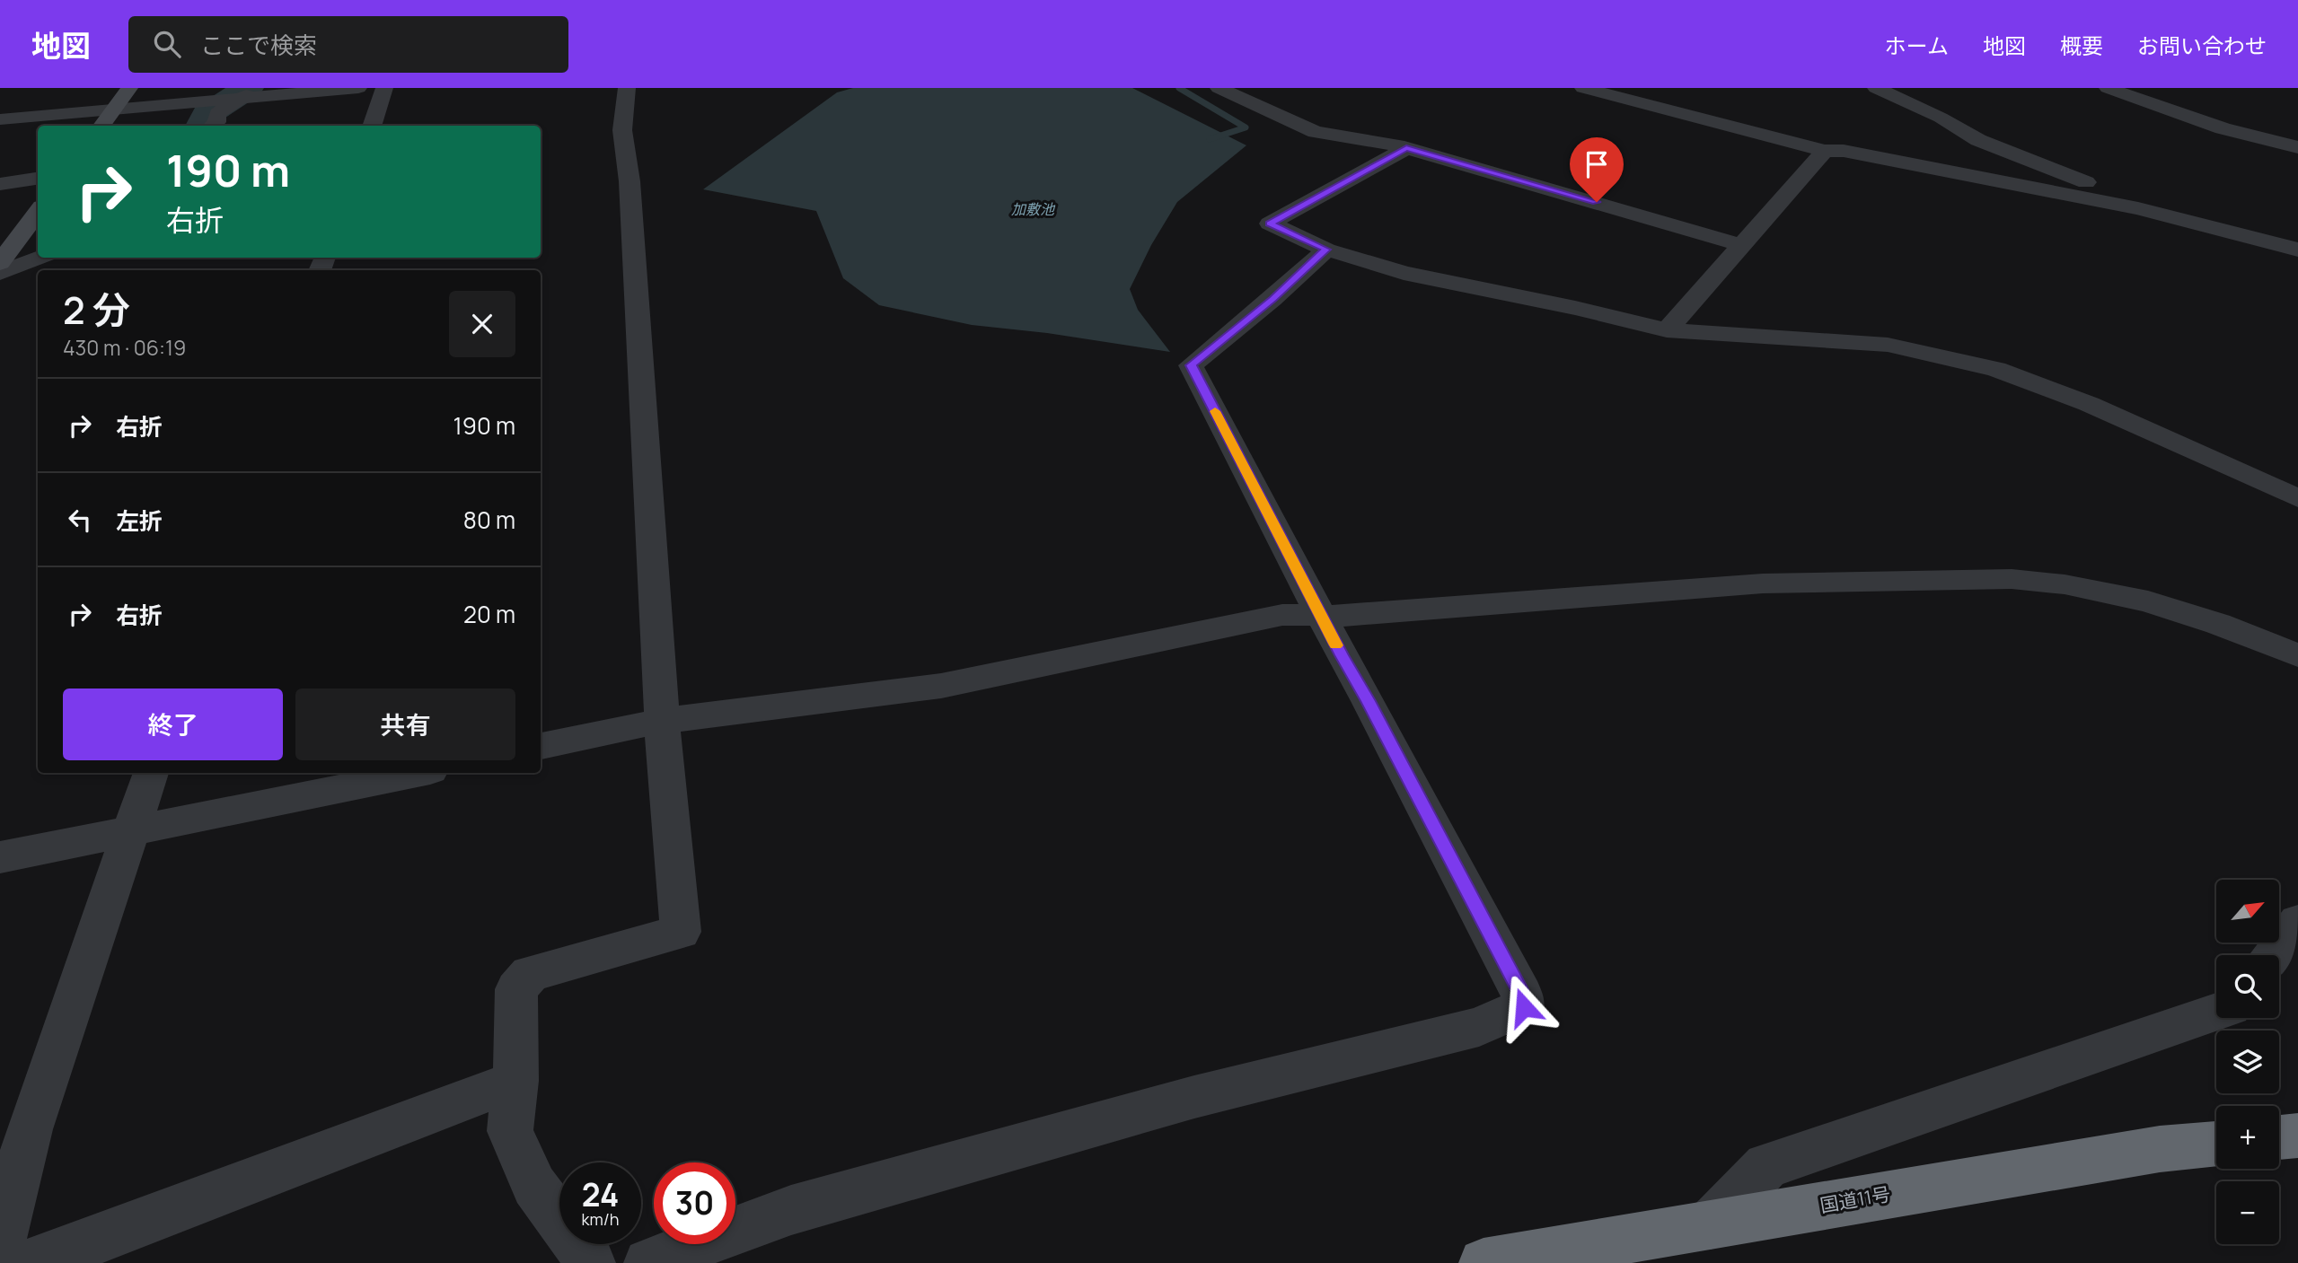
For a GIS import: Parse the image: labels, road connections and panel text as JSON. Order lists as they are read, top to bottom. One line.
{"streets":{"highway":["国道11号"]},"water":["加敷池"],"north":"top right","page":{"header":"地図","search":"ここで検索","nav":["ホーム","地図","概要","お問い合わせ"],"turn":["190 m","右折"],"heading":["2 分","430 m · 06:19"],"list":[{"name":"右折","value":"190 m"},{"name":"左折","value":"80 m"},{"name":"右折","value":"20 m"}],"buttons":["終了","共有"],"map_buttons":["+","−"],"speed":"24 km/h","limit":"30"}}
